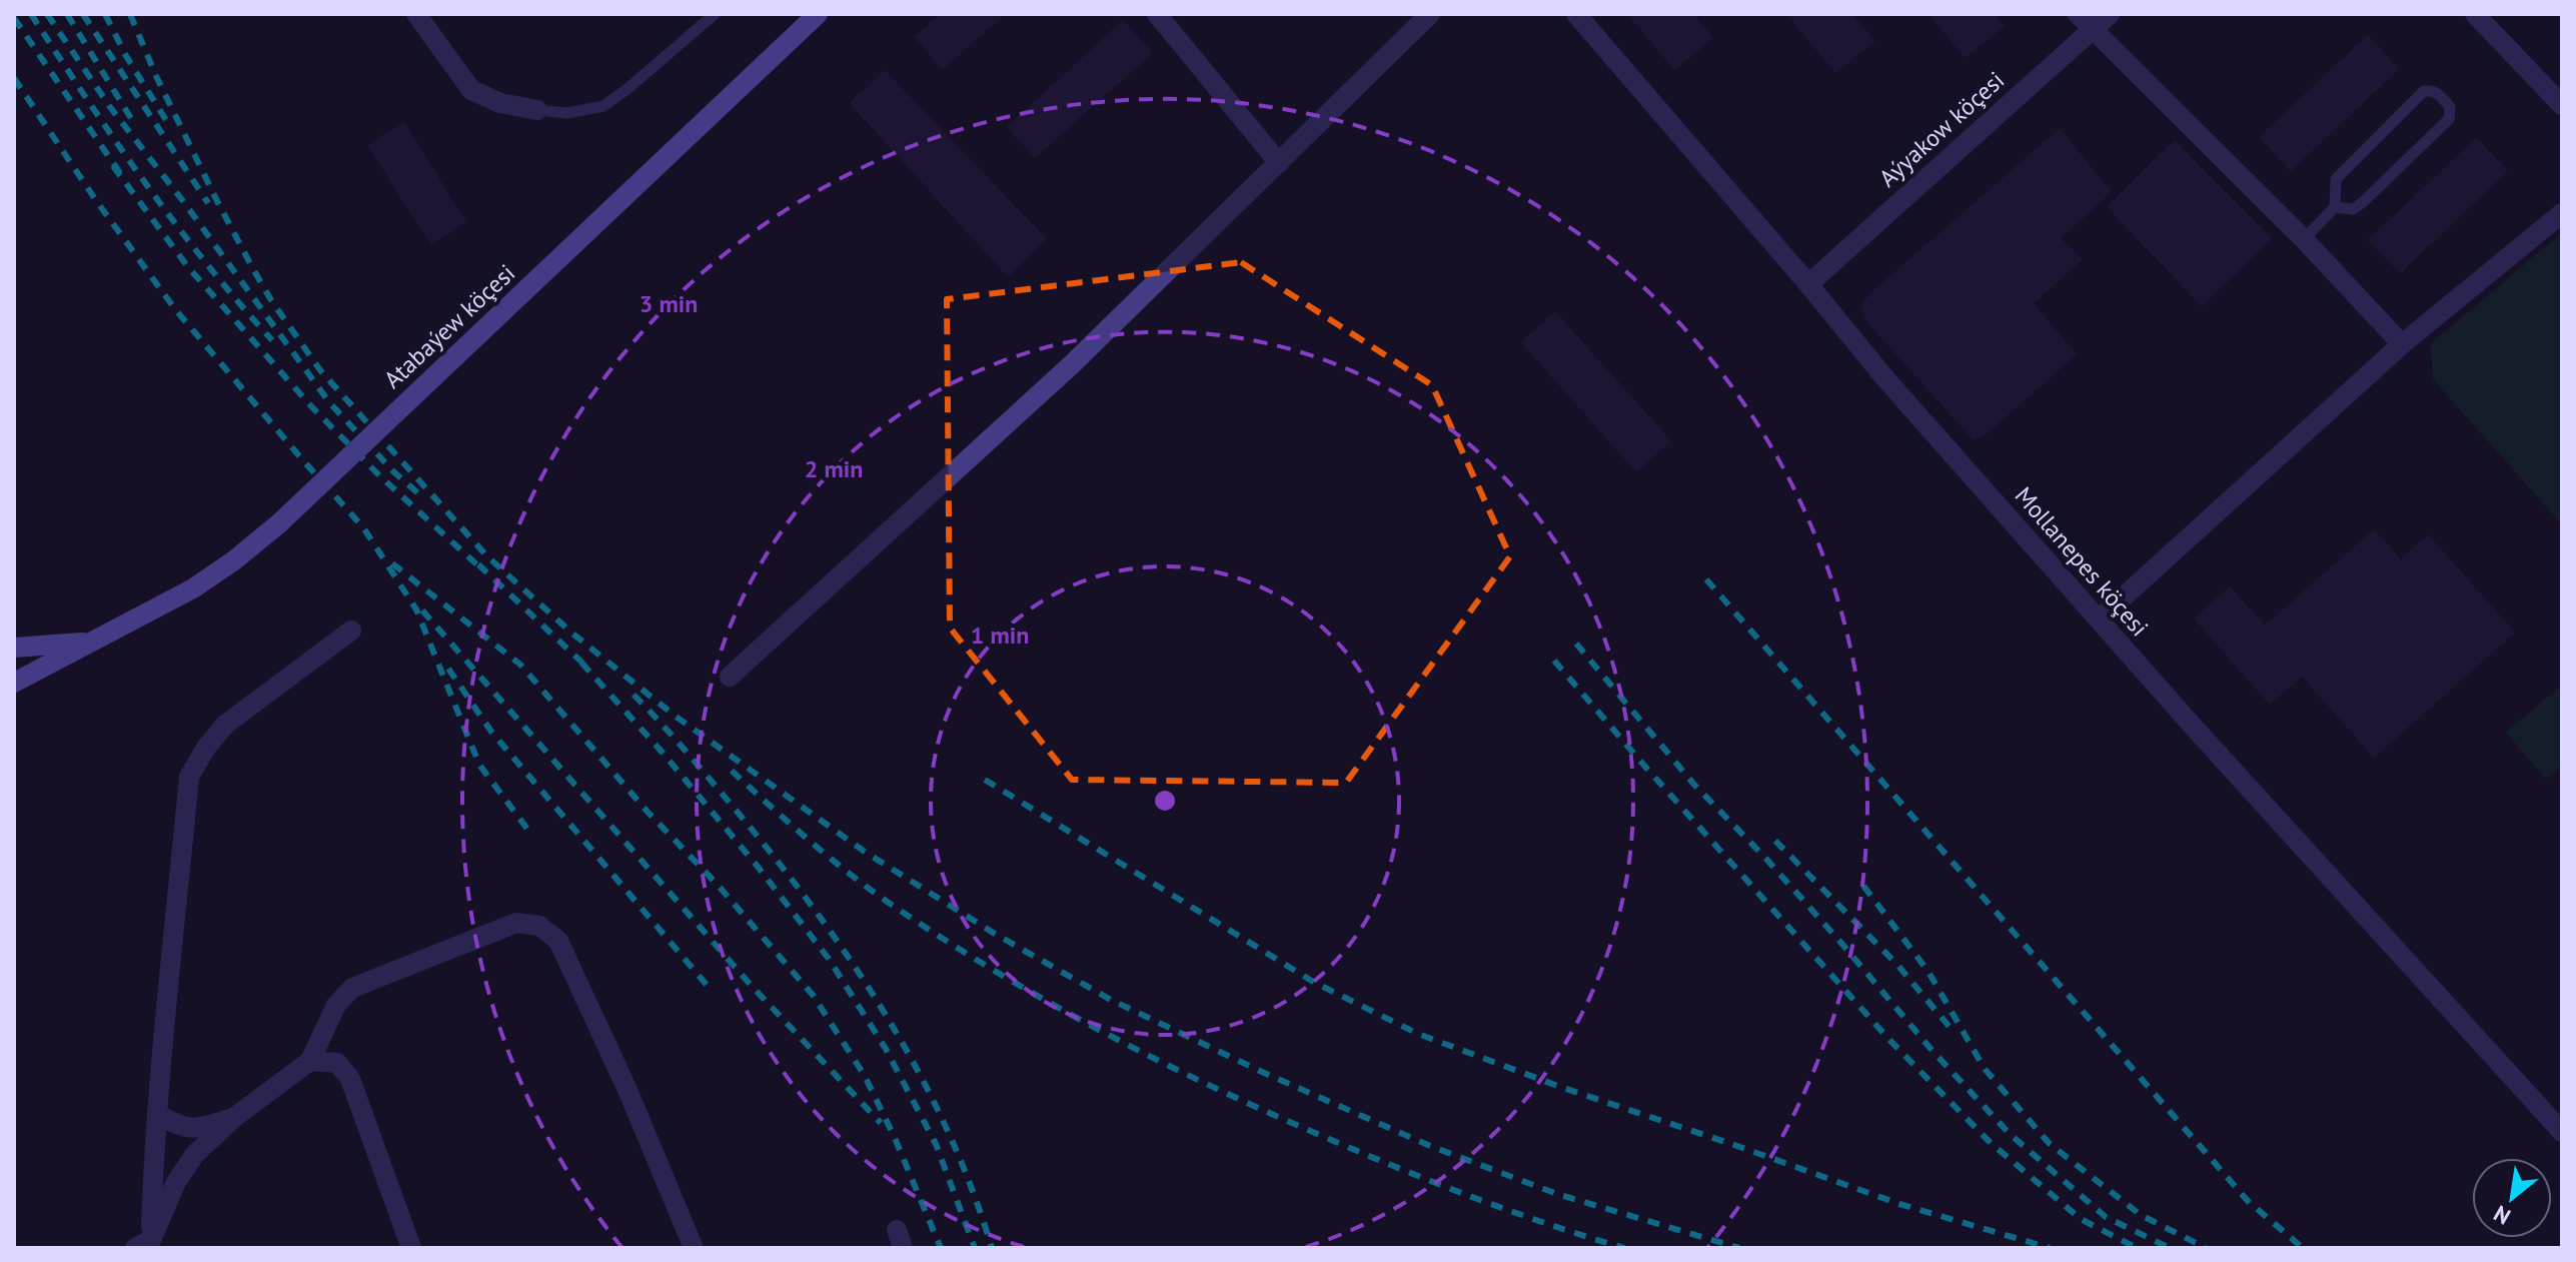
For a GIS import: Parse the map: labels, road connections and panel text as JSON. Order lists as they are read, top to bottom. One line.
{"streets":{"main road":["Atabaýew köçesi"],"street":["Aýyakow köçesi","Mollanepes köçesi"]},"crossings":[["Aýyakow köçesi","Mollanepes köçesi"]],"north":"bottom left","rings":["3 min","2 min","1 min"]}
